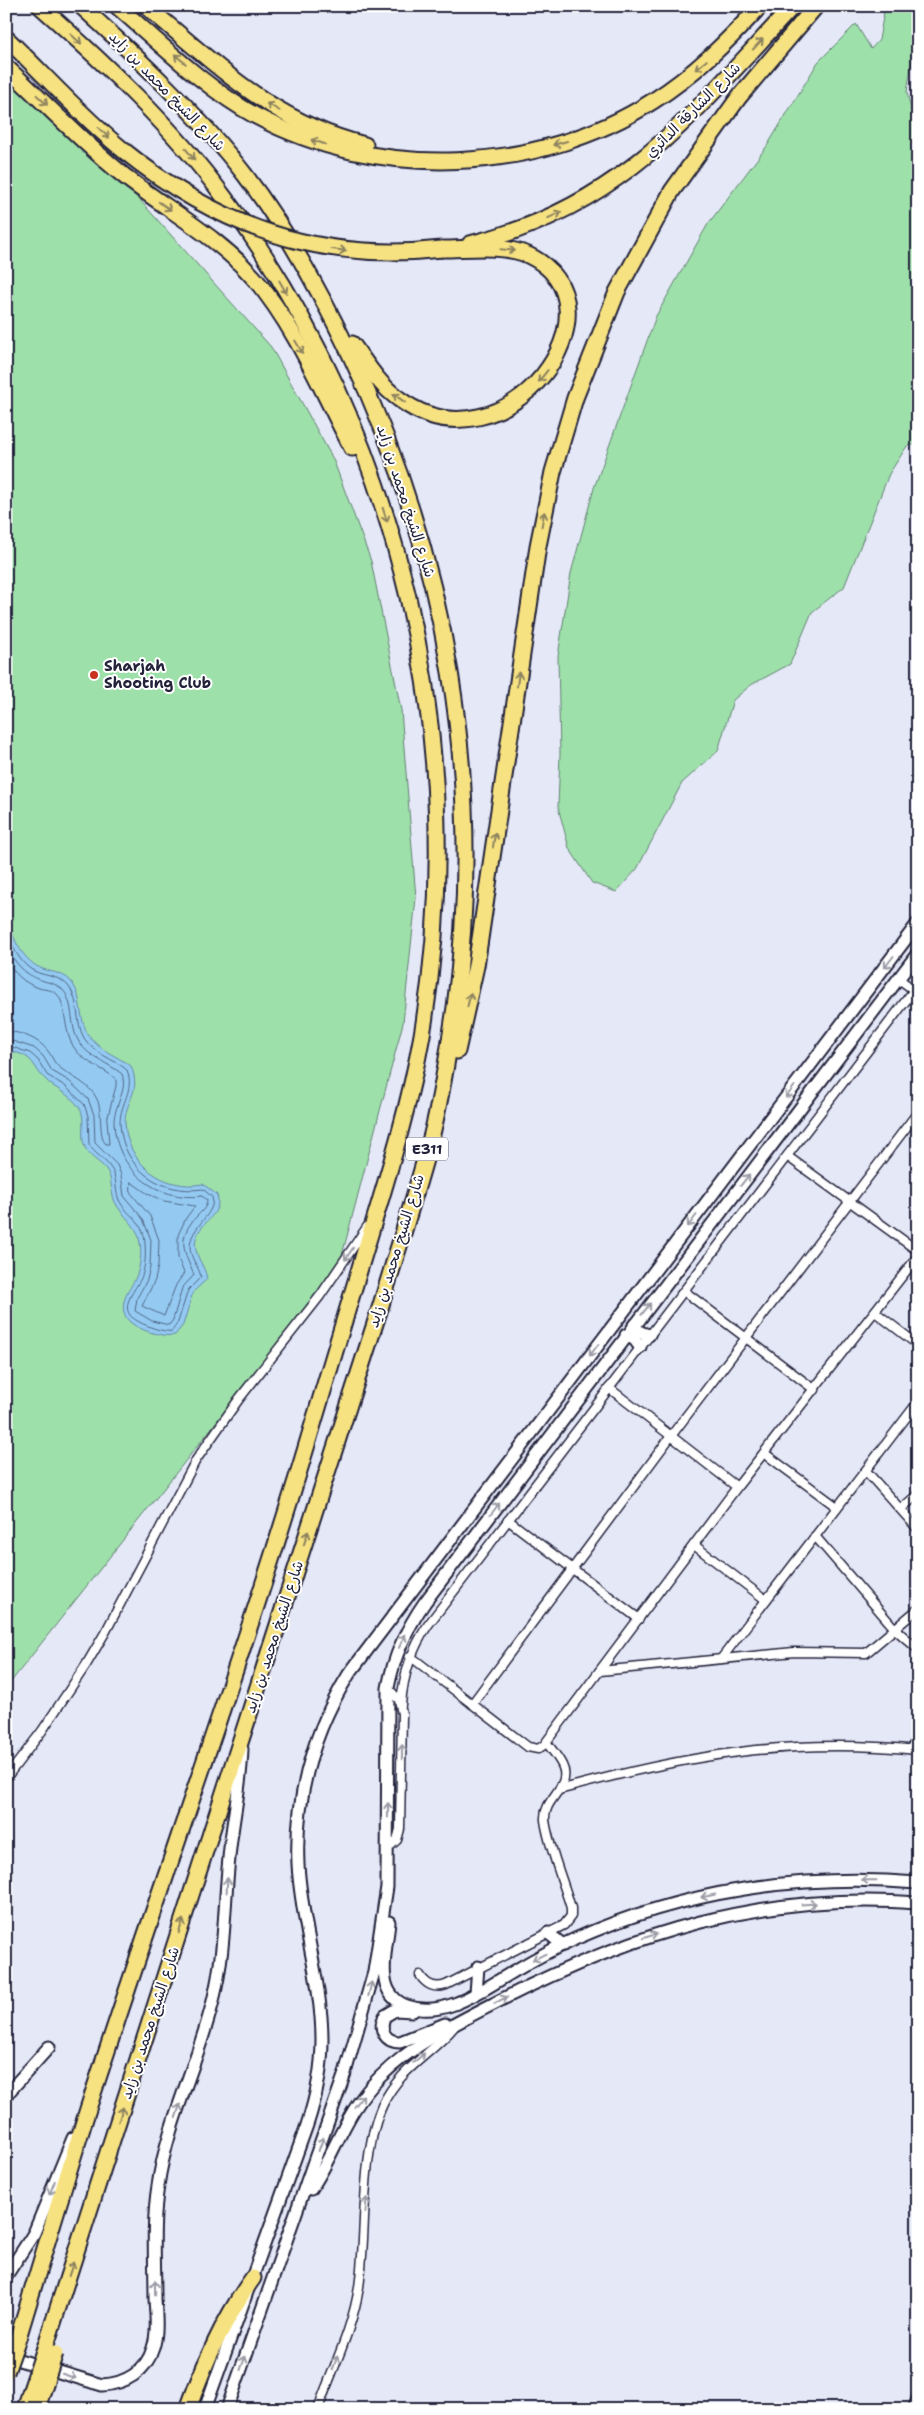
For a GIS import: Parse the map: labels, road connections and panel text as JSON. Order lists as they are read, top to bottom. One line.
{"streets":{"highway":["شارع الشيخ محمد بن زايد","شارع الشارقة الدائري","E311"]},"places":["Sharjah Shooting Club"]}
